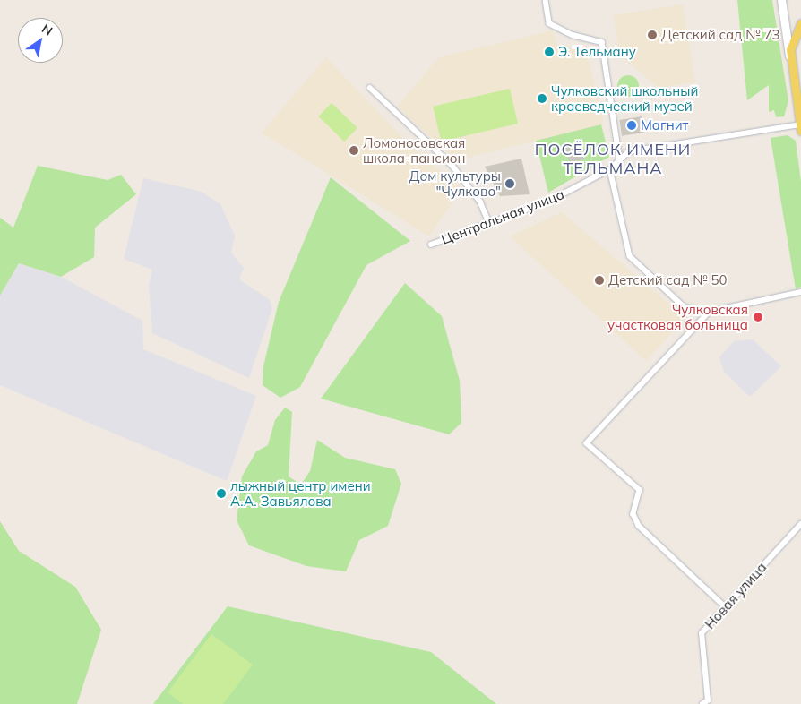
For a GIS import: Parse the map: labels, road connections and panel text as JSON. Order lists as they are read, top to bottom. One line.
{"streets":{"street":["Центральная улица","Новая улица"]},"districts":["ПОСЁЛОК ИМЕНИ ТЕЛЬМАНА"],"places":["Детский сад № 73","Э. Тельману","Чулковский школьный краеведческий музей","Магнит","Ломоносовская школа-пансион","Дом культуры \"Чулково\"","Детский сад № 50","Чулковская участковая больница","лыжный центр имени А.А. Завьялова"],"north":"top right"}
